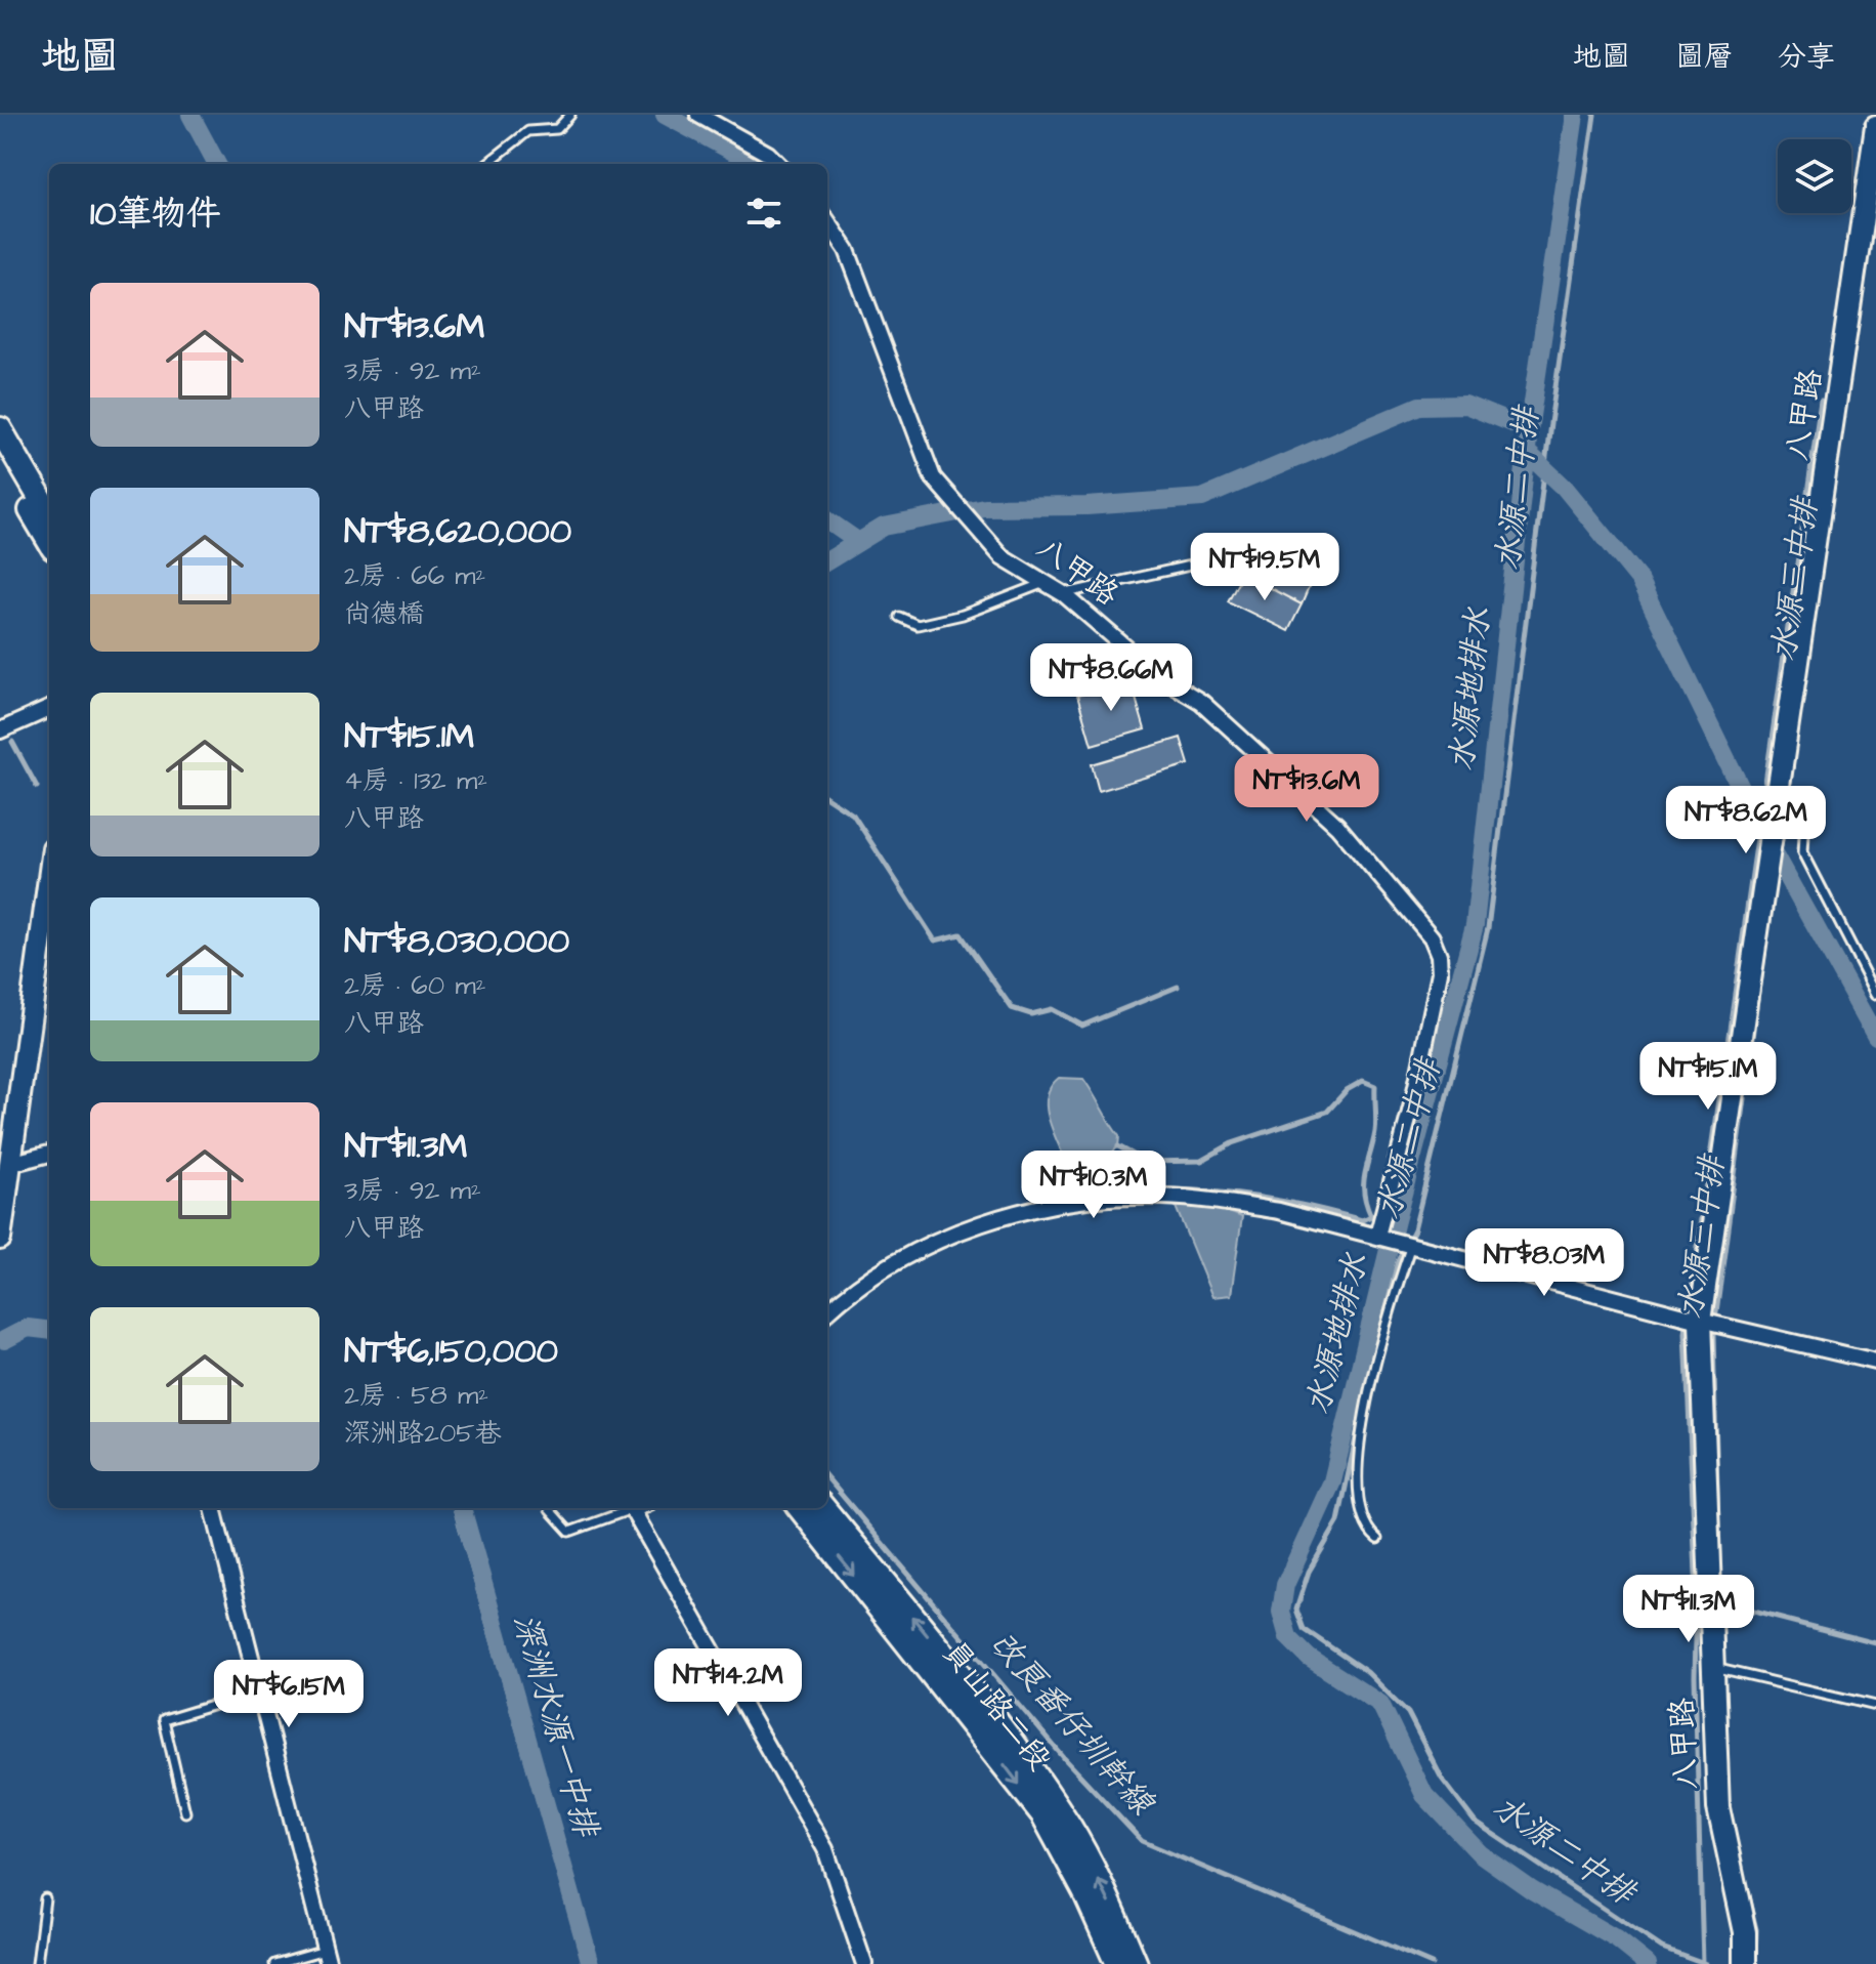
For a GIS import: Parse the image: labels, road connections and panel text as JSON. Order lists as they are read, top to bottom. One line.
{"streets":{"main road":["員山路二段"],"street":["八甲路"]},"water":["水源二中排","水源三中排","水源地排水","改良番仔圳幹線","深洲水源一中排"],"page":{"header":"地圖","nav":["地圖","圖層","分享"],"heading":"10筆物件","list":[{"name":"NT$13.6M","note":"3房 · 92 m² · 八甲路"},{"name":"NT$8,620,000","note":"2房 · 66 m² · 尚德橋"},{"name":"NT$15.1M","note":"4房 · 132 m² · 八甲路"},{"name":"NT$8,030,000","note":"2房 · 60 m² · 八甲路"},{"name":"NT$11.3M","note":"3房 · 92 m² · 八甲路"},{"name":"NT$6,150,000","note":"2房 · 58 m² · 深洲路205巷"}],"price":["NT$19.5M","NT$8.66M","NT$13.6M","NT$8.62M","NT$15.1M","NT$10.3M","NT$8.03M","NT$11.3M","NT$14.2M","NT$6.15M"]}}
